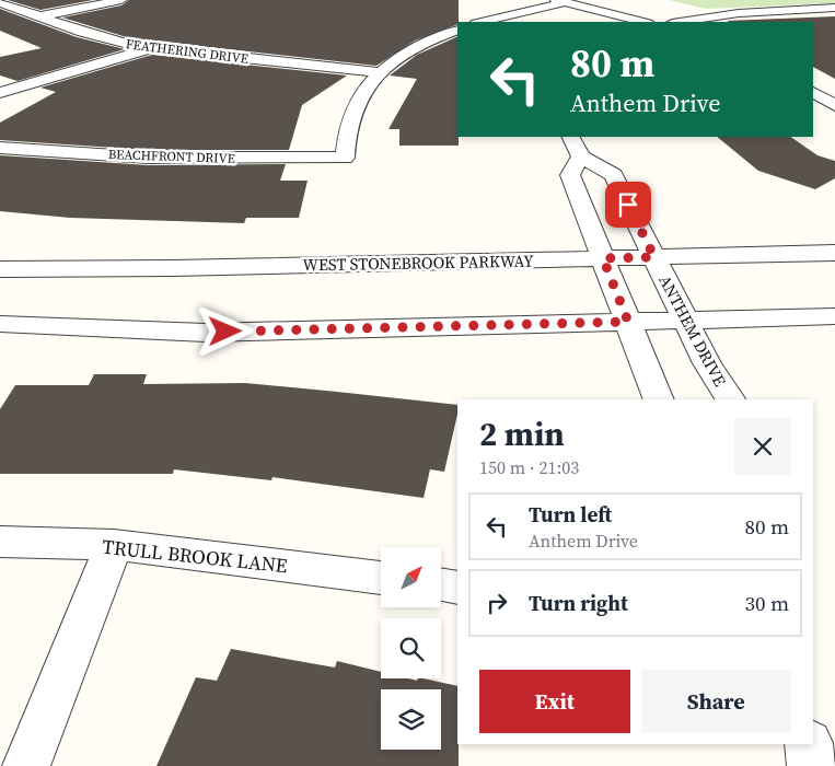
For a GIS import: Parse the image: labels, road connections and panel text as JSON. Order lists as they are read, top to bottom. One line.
{"streets":{"street":["FEATHERING DRIVE","BEACHFRONT DRIVE","WEST STONEBROOK PARKWAY","ANTHEM DRIVE","TRULL BROOK LANE"]},"crossings":[["FEATHERING DRIVE","BEACHFRONT DRIVE"],["WEST STONEBROOK PARKWAY","ANTHEM DRIVE"]],"north":"top right","page":{"turn":["80 m","Anthem Drive"],"heading":["2 min","150 m · 21:03"],"list":[{"name":"Turn left","note":"Anthem Drive","value":"80 m"},{"name":"Turn right","value":"30 m"}],"buttons":["Exit","Share"]}}
